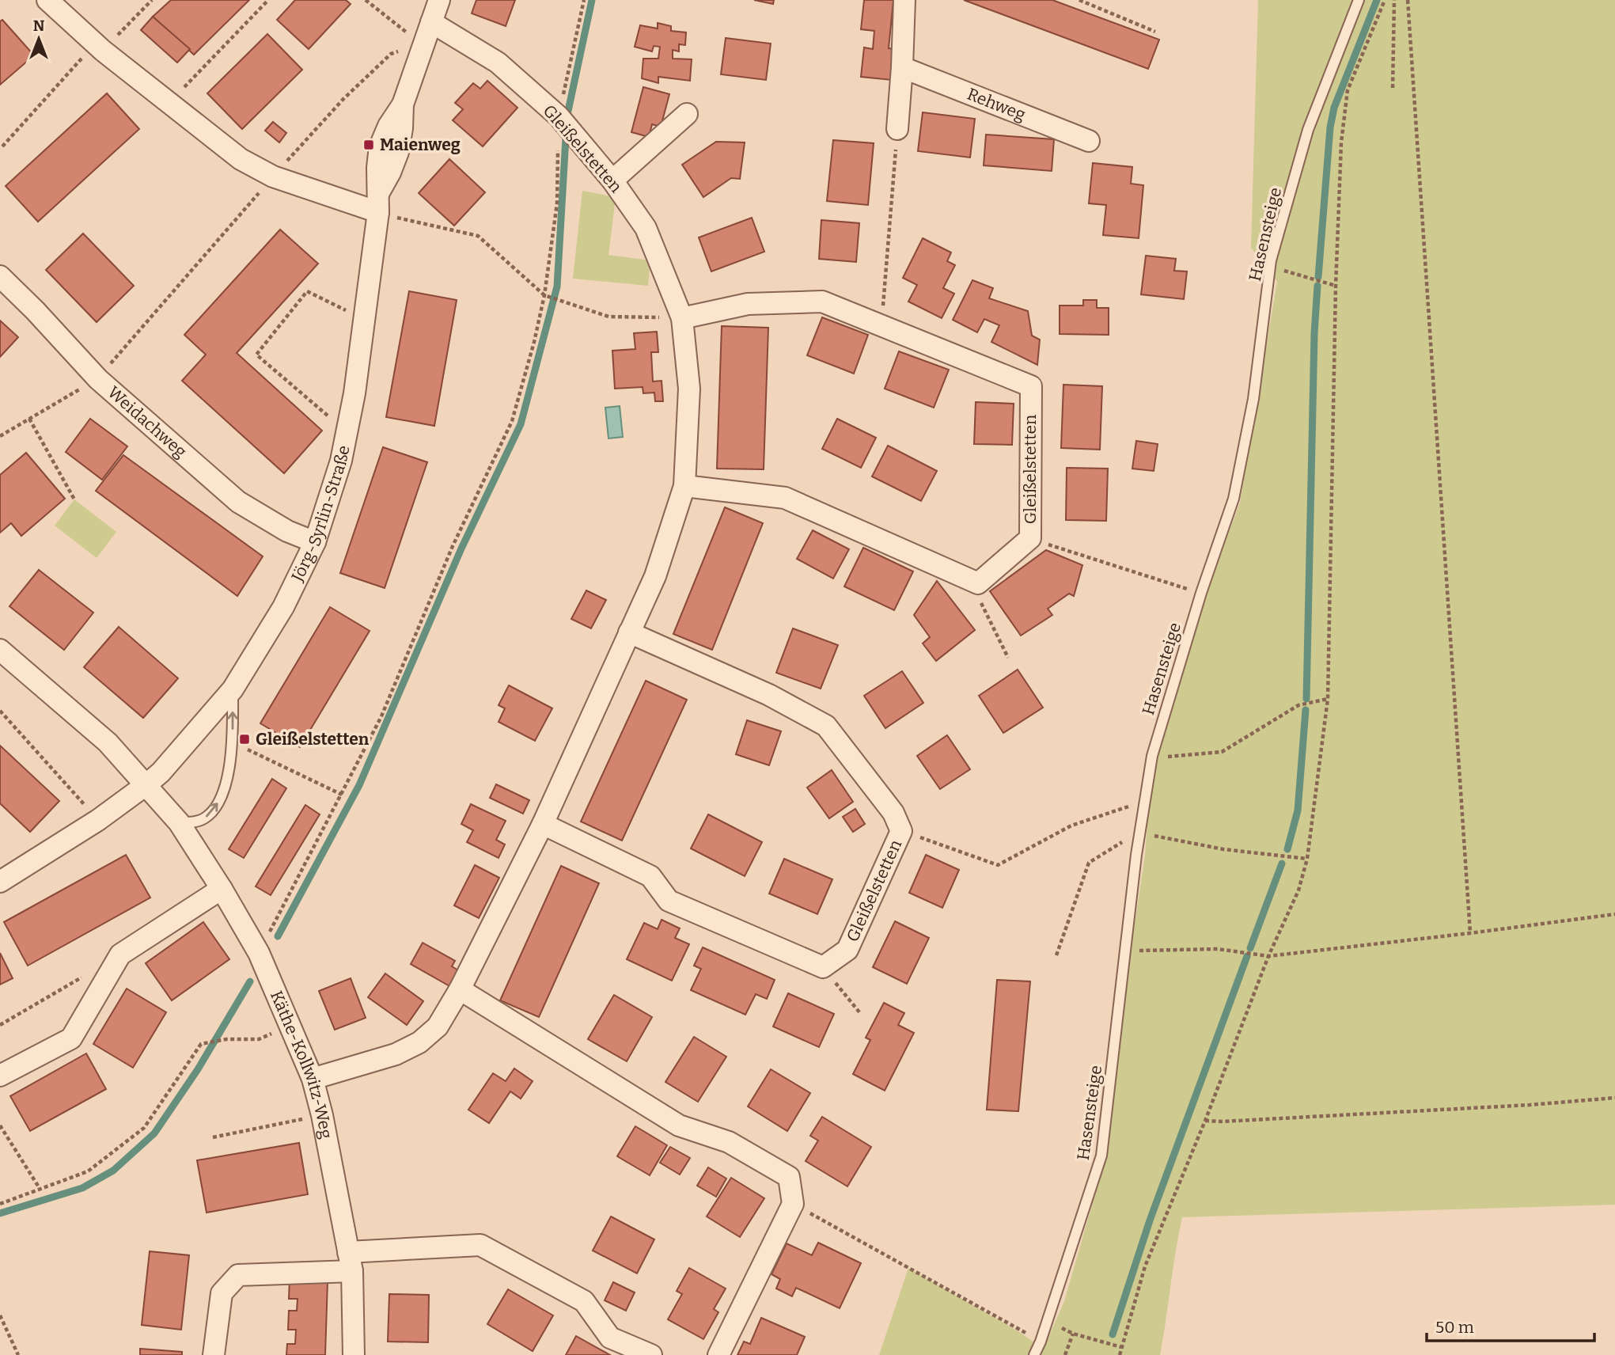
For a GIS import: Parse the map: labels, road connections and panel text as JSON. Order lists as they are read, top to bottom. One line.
{"streets":{"street":["Rehweg","Gleißelstetten","Weidachweg","Jörg-Syrlin-Straße","Käthe-Kollwitz-Weg"],"lane":["Hasensteige"]},"crossings":[["Gleißelstetten","Jörg-Syrlin-Straße"],["Gleißelstetten","Käthe-Kollwitz-Weg"],["Weidachweg","Jörg-Syrlin-Straße"],["Jörg-Syrlin-Straße","Käthe-Kollwitz-Weg"]],"places":{"transit":["Maienweg","Gleißelstetten"]},"scale_bar":"50 m","north":"top"}
